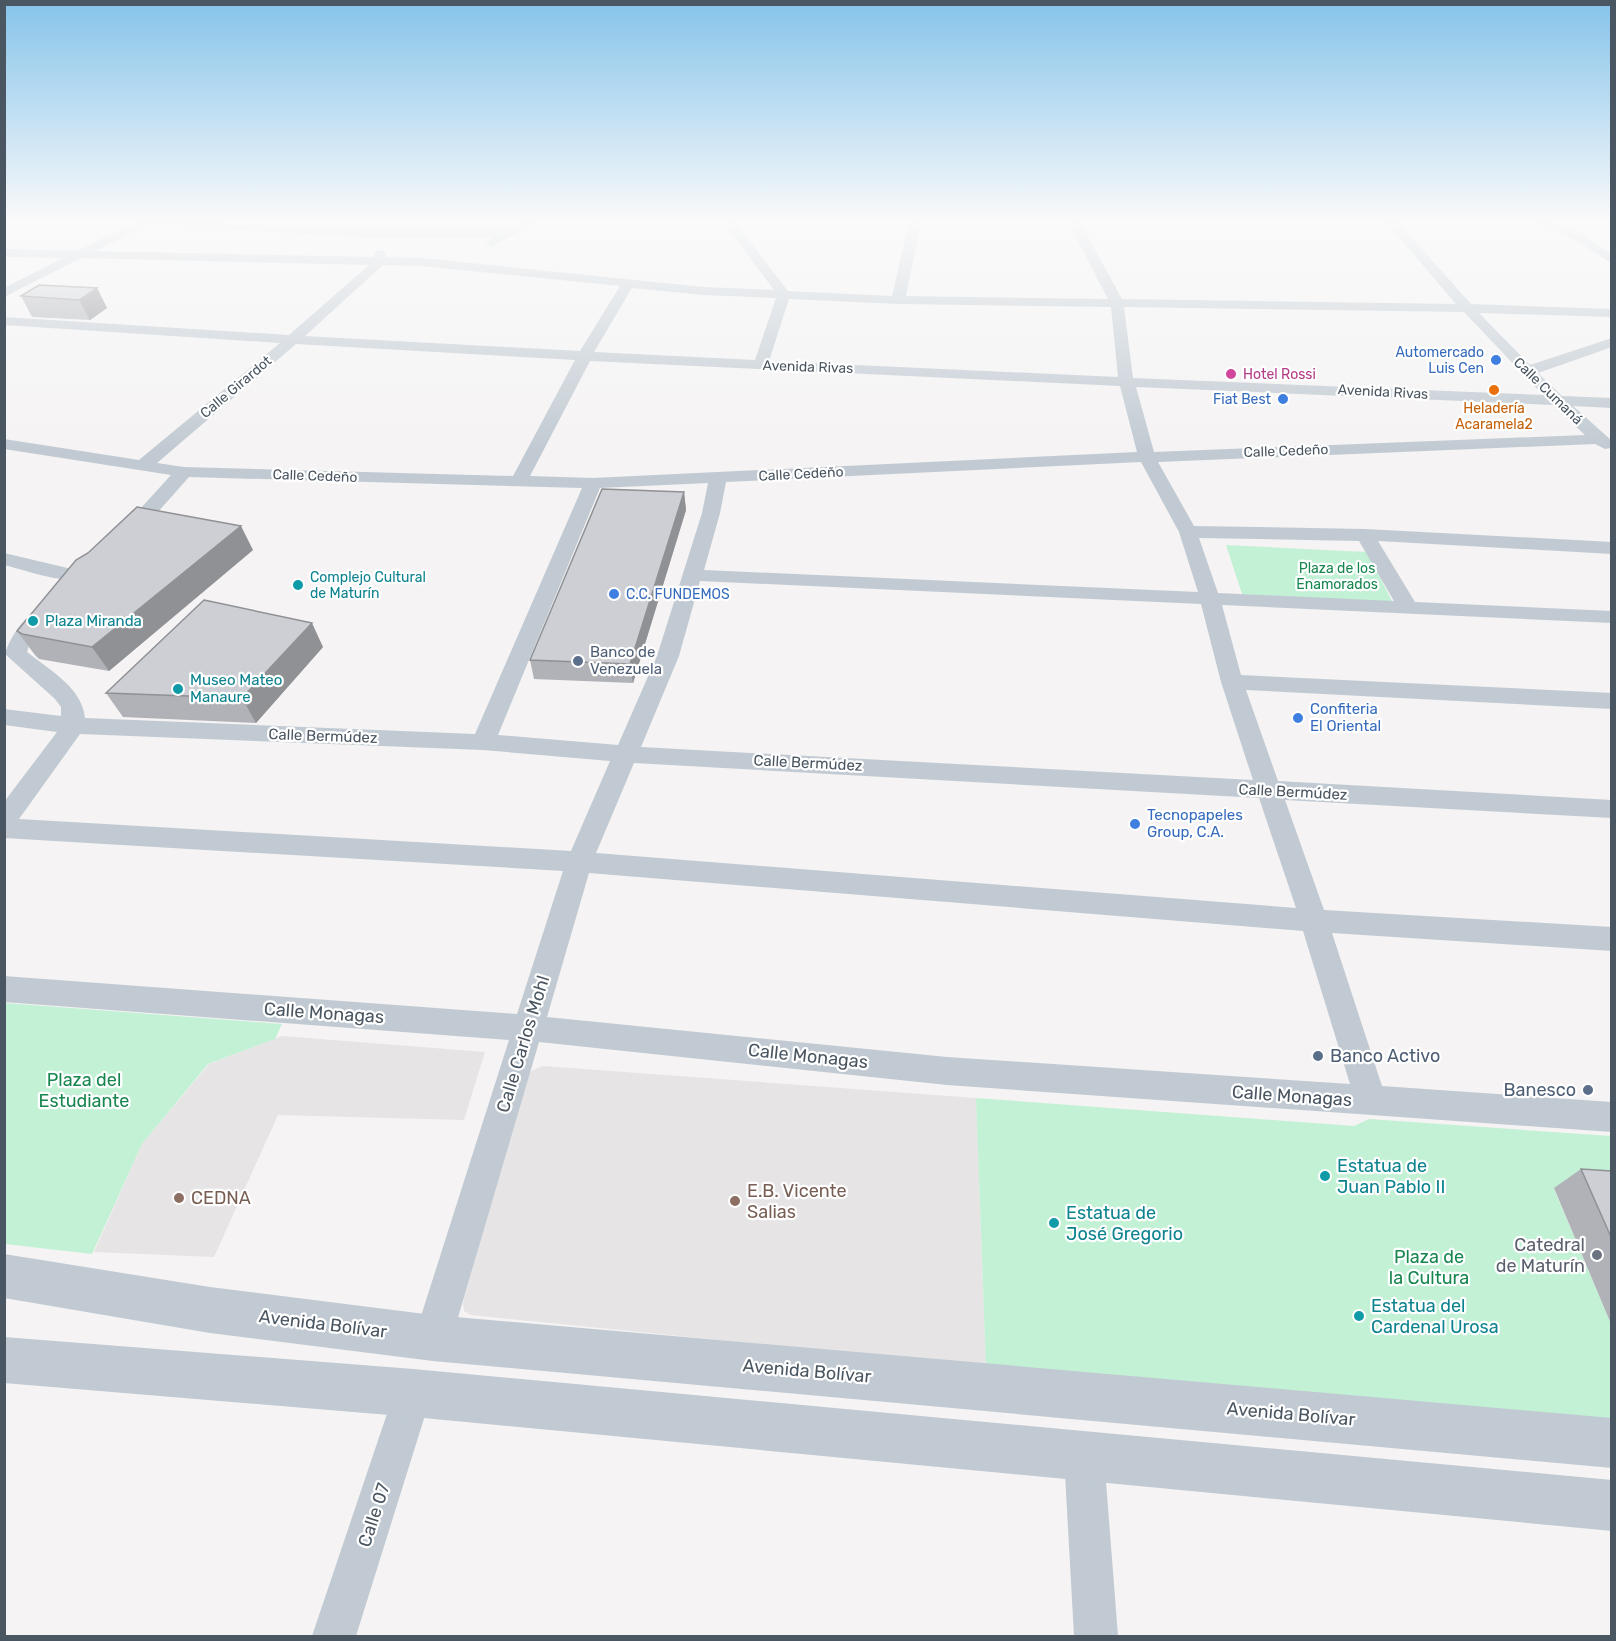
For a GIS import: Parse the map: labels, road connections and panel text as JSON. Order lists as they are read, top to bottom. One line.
{"streets":{"street":["Avenida Rivas","Calle Girardot","Calle Cumaná","Calle Cedeño","Calle Bermúdez","Calle Monagas","Calle Carlos Mohl","Avenida Bolívar","Calle 07"]},"crossings":[["Avenida Rivas","Calle Girardot"],["Avenida Rivas","Calle Cumaná"],["Calle Girardot","Calle Cedeño"],["Calle Cumaná","Calle Cedeño"],["Calle Cedeño","Calle Carlos Mohl"],["Calle Bermúdez","Calle Carlos Mohl"],["Calle Monagas","Calle Carlos Mohl"],["Calle Carlos Mohl","Avenida Bolívar"]],"parks":["Plaza de los Enamorados","Plaza del Estudiante","Plaza de la Cultura"],"places":["Automercado Luis Cen","Hotel Rossi","Heladería Acaramela2","Fiat Best","Complejo Cultural de Maturín","C.C. FUNDEMOS","Plaza Miranda","Banco de Venezuela","Museo Mateo Manaure","Confiteria El Oriental","Tecnopapeles Group, C.A.","Banco Activo","Banesco","Estatua de Juan Pablo II","CEDNA","E.B. Vicente Salias","Estatua de José Gregorio","Catedral de Maturín","Estatua del Cardenal Urosa"]}
